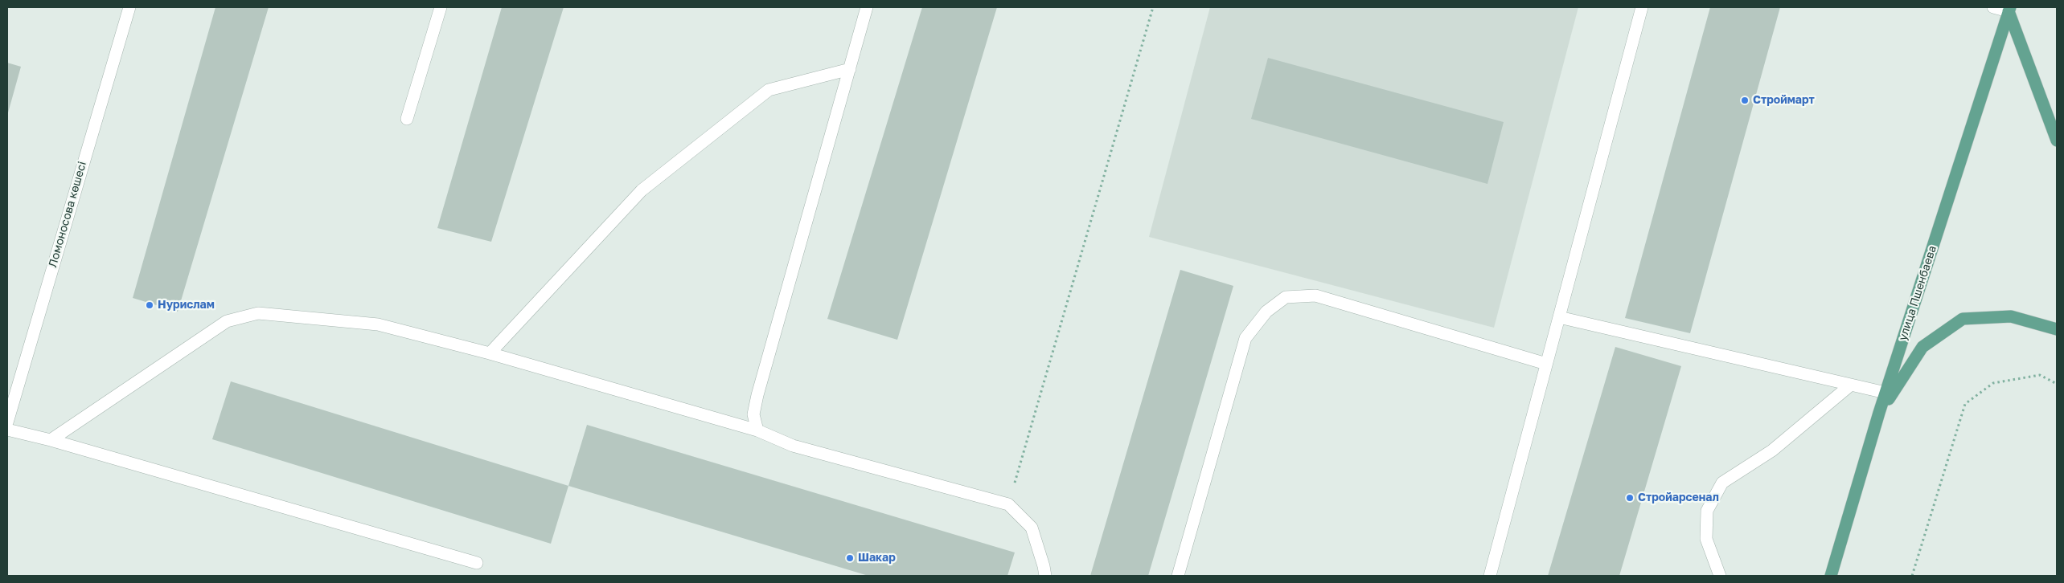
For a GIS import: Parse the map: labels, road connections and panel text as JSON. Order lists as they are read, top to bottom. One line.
{"streets":{"main road":["улица Пшенбаева"],"street":["Ломоносова көшесі"]},"places":["Строймарт","Нурислам","Стройарсенал","Шакар"]}
